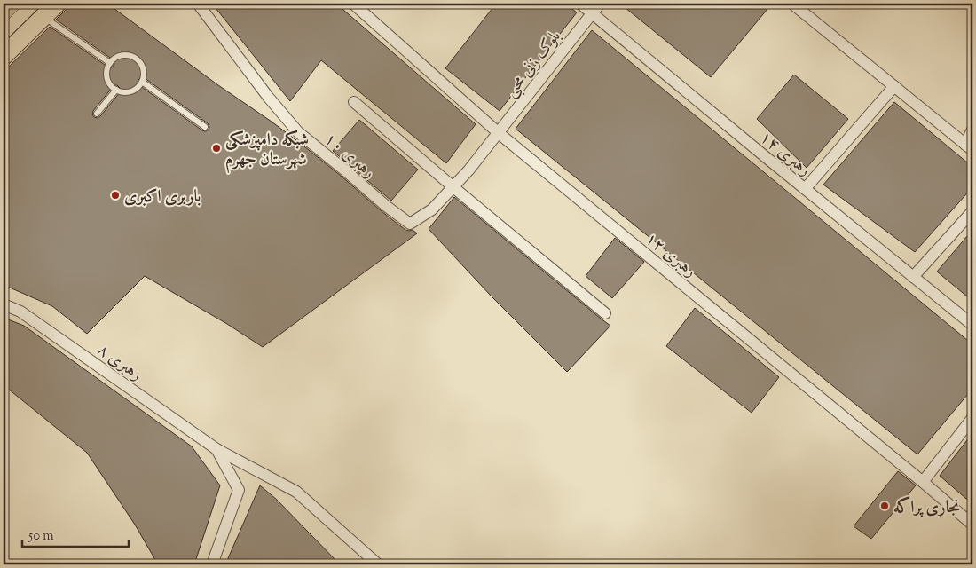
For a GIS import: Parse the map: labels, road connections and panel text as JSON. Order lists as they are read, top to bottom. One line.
{"streets":{"street":["بلوک زنی محبی","رهبری ۱۴","رهبری ۱۰","رهبری ۱۲","رهبری ۸"]},"crossings":[["بلوک زنی محبی","رهبری ۱۴"],["بلوک زنی محبی","رهبری ۱۰"],["بلوک زنی محبی","رهبری ۱۲"],["رهبری ۱۰","رهبری ۱۲"]],"places":["شبکه دامپزشکی شهرستان جهرم","باربری اکبری","نجاری پراکه"],"scale_bar":"50 m"}
